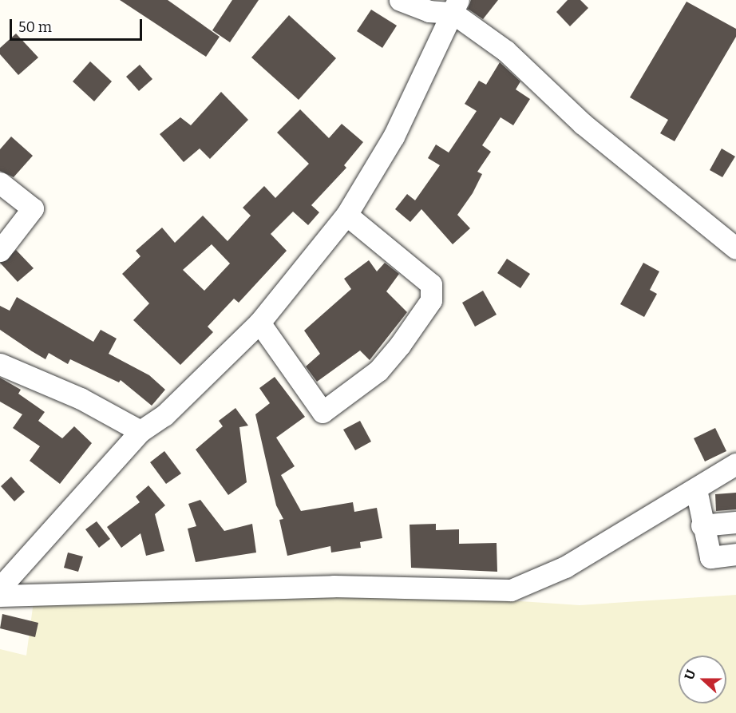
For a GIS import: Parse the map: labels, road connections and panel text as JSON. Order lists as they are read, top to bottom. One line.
{"scale_bar":"50 m","north":"left"}
